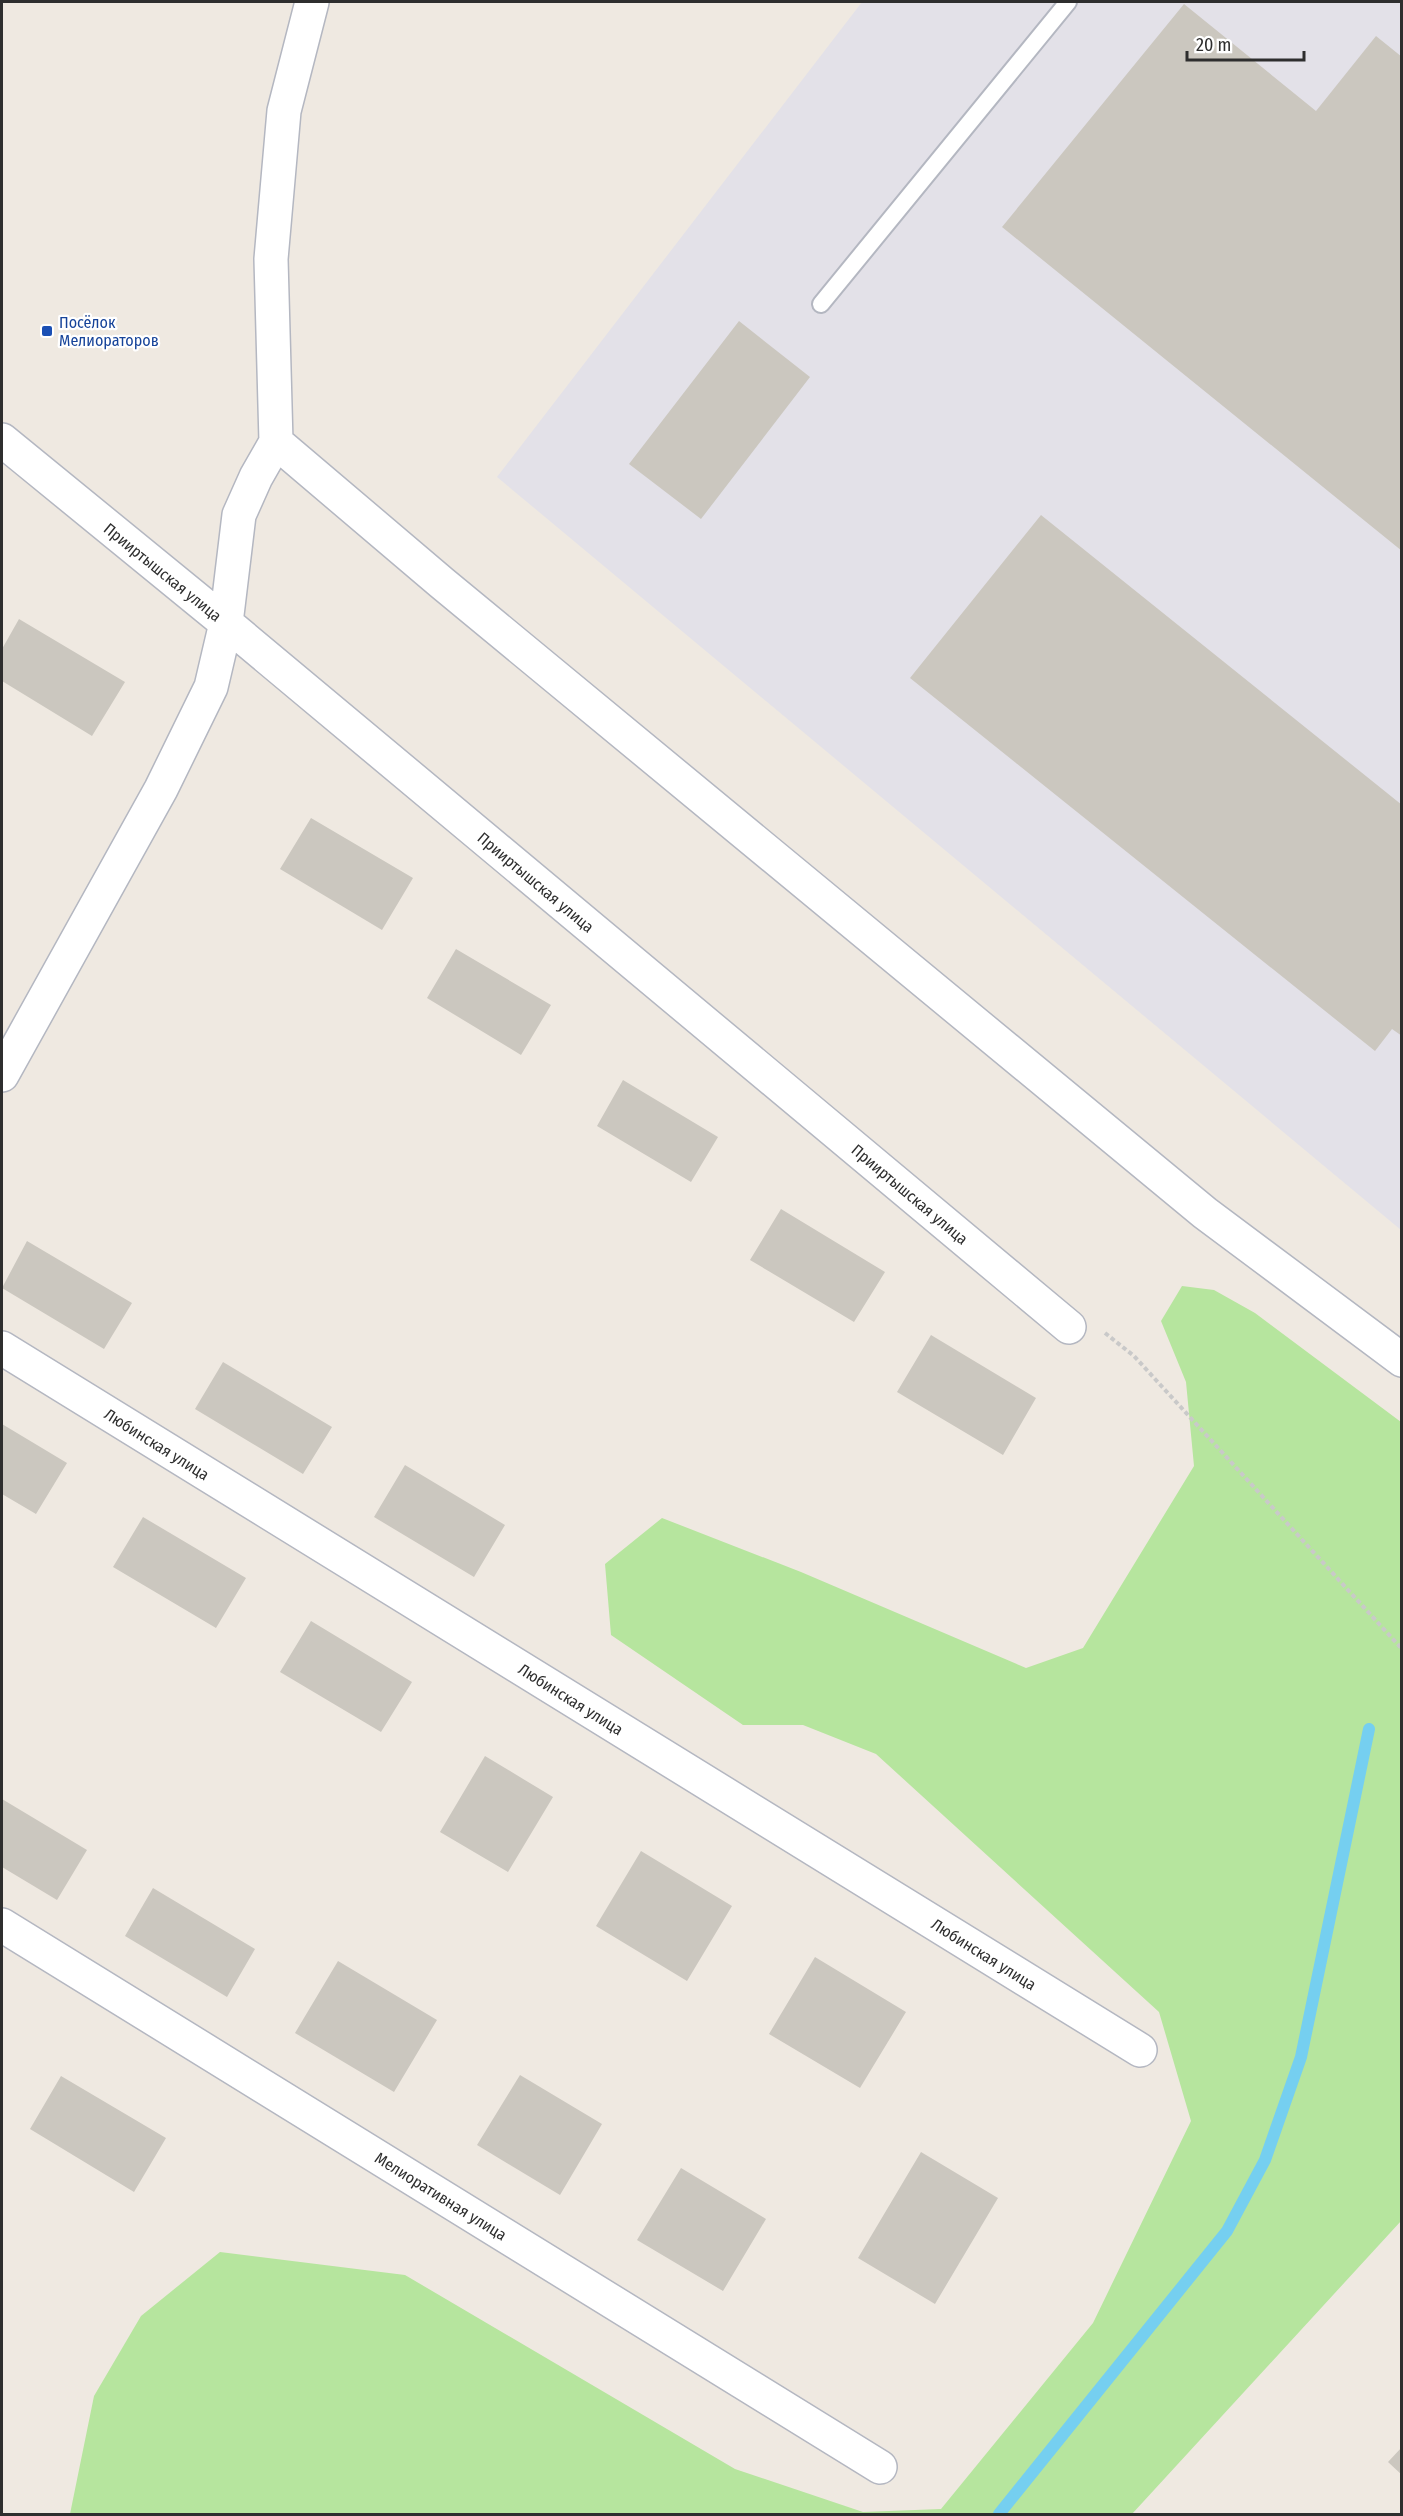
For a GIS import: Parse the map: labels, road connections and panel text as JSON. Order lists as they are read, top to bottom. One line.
{"streets":{"street":["Прииртышская улица","Любинская улица","Мелиоративная улица"]},"places":{"transit":["Посёлок Мелиораторов"]},"scale_bar":"20 m"}
